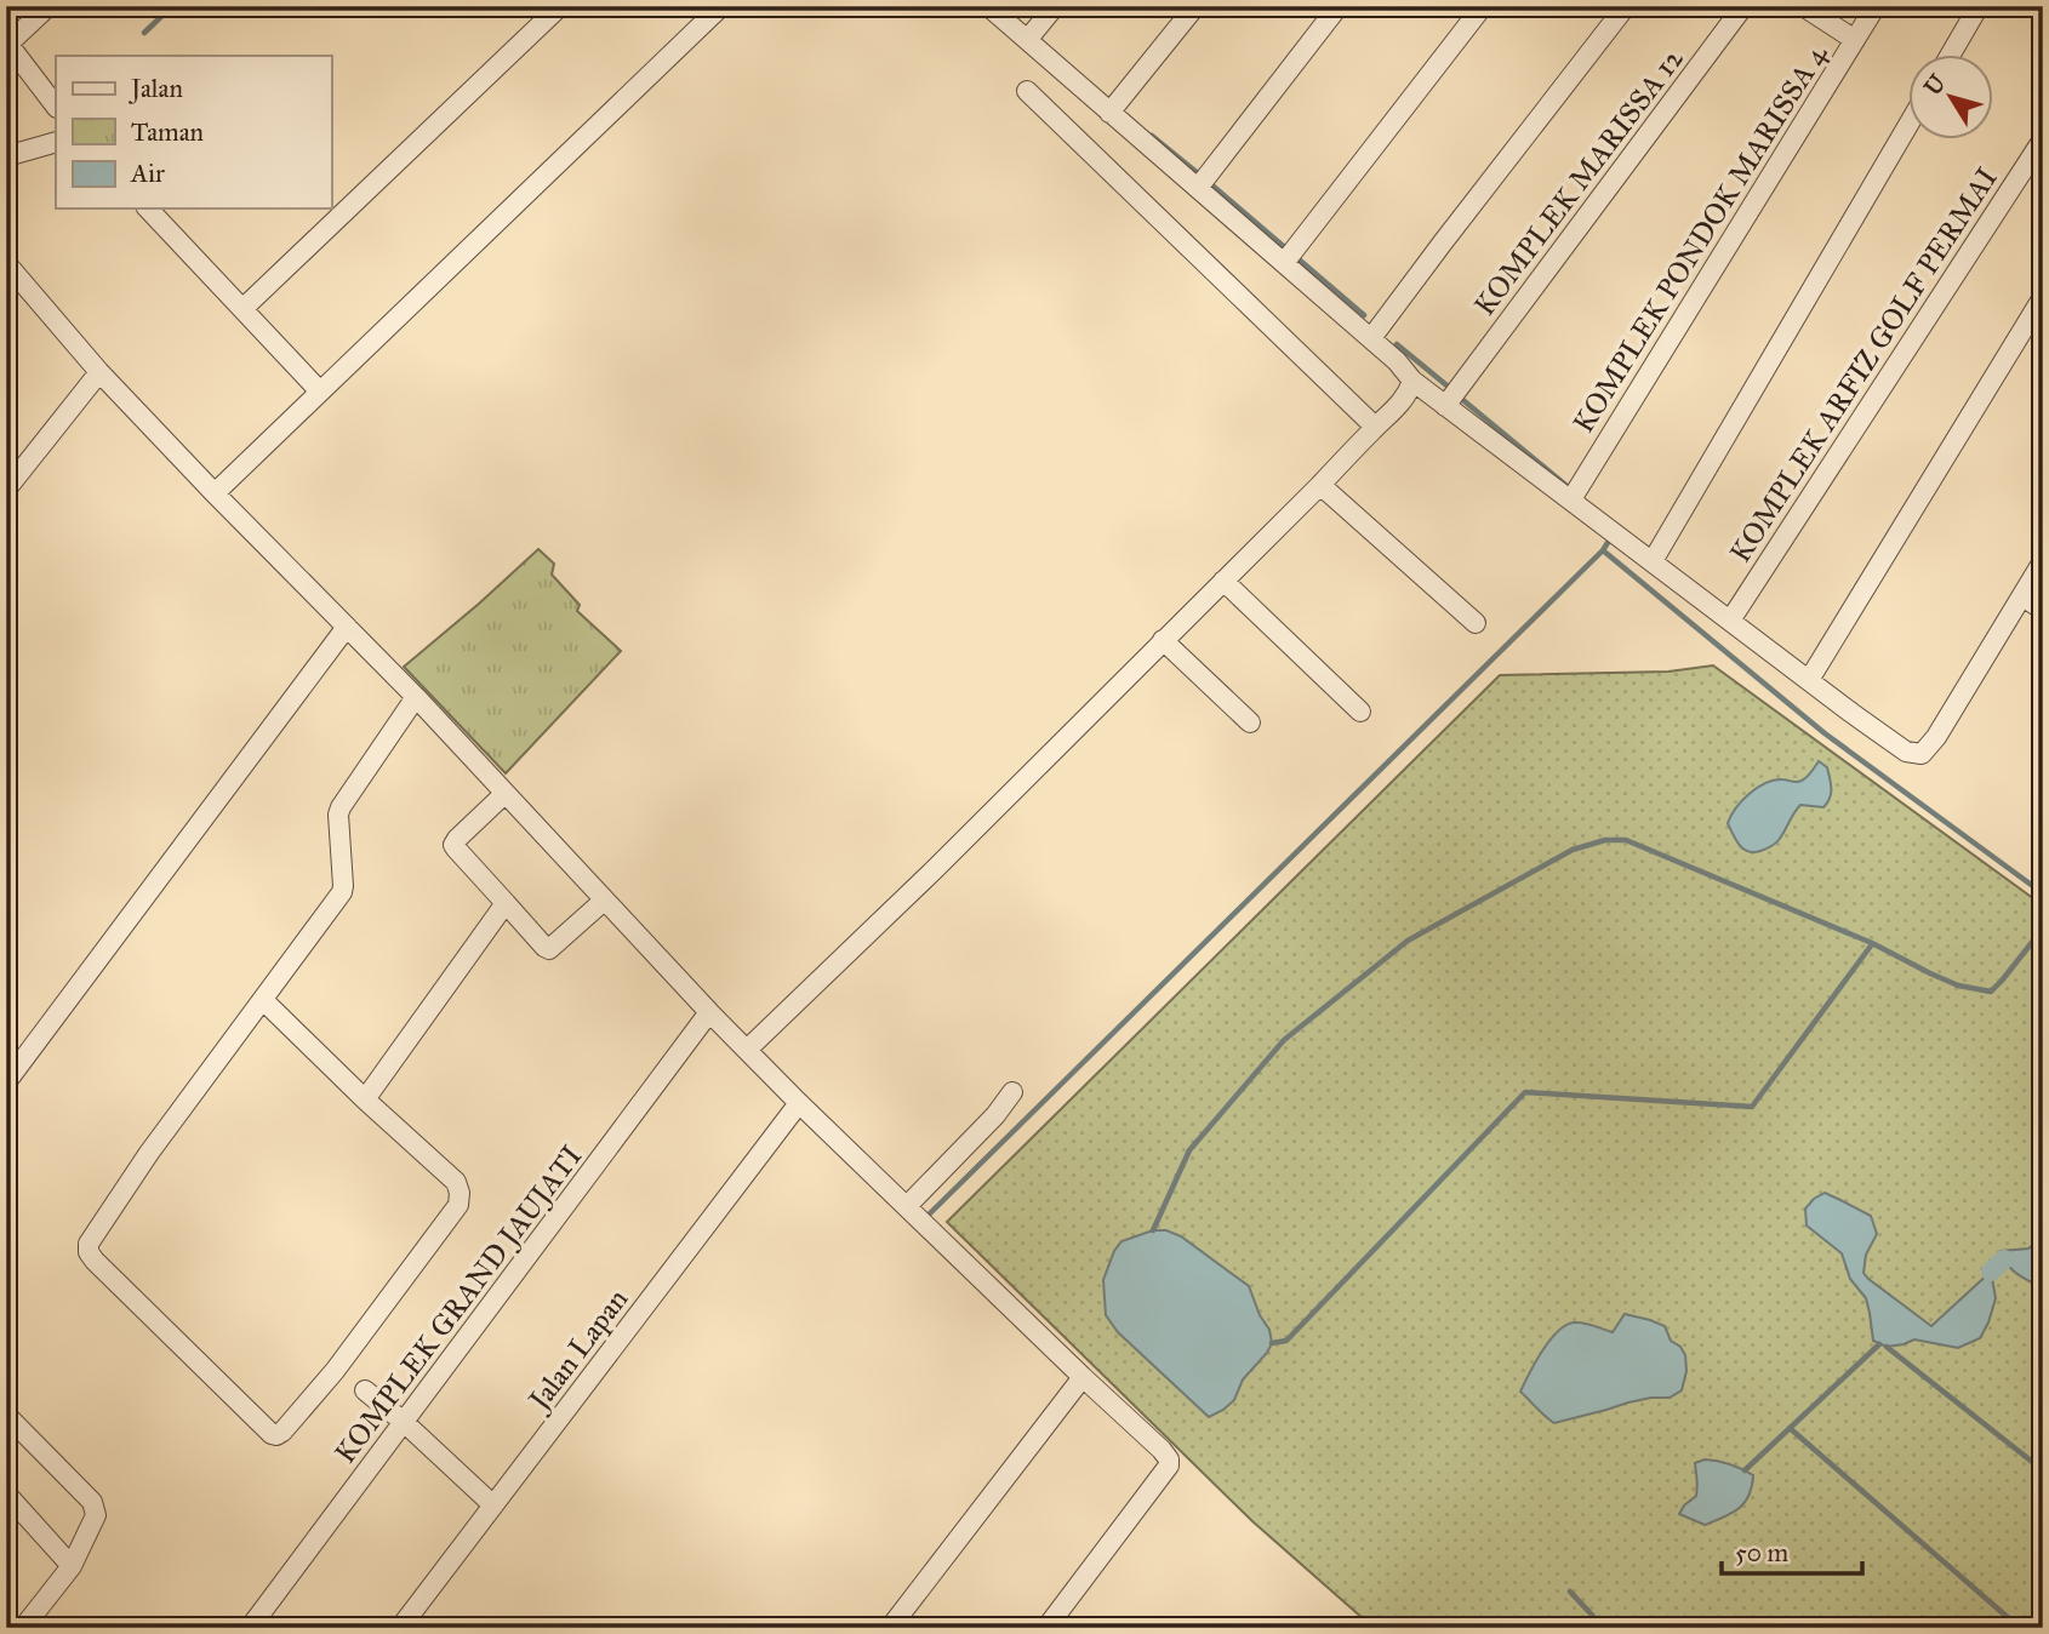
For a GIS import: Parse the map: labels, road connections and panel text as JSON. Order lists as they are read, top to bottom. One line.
{"streets":{"street":["KOMPLEK MARISSA 12","KOMPLEK PONDOK MARISSA 4","KOMPLEK ARFIZ GOLF PERMAI","KOMPLEK GRAND JAUJATI","Jalan Lapan"]},"legend":["Jalan","Taman","Air"],"scale_bar":"50 m","north":"top left"}
